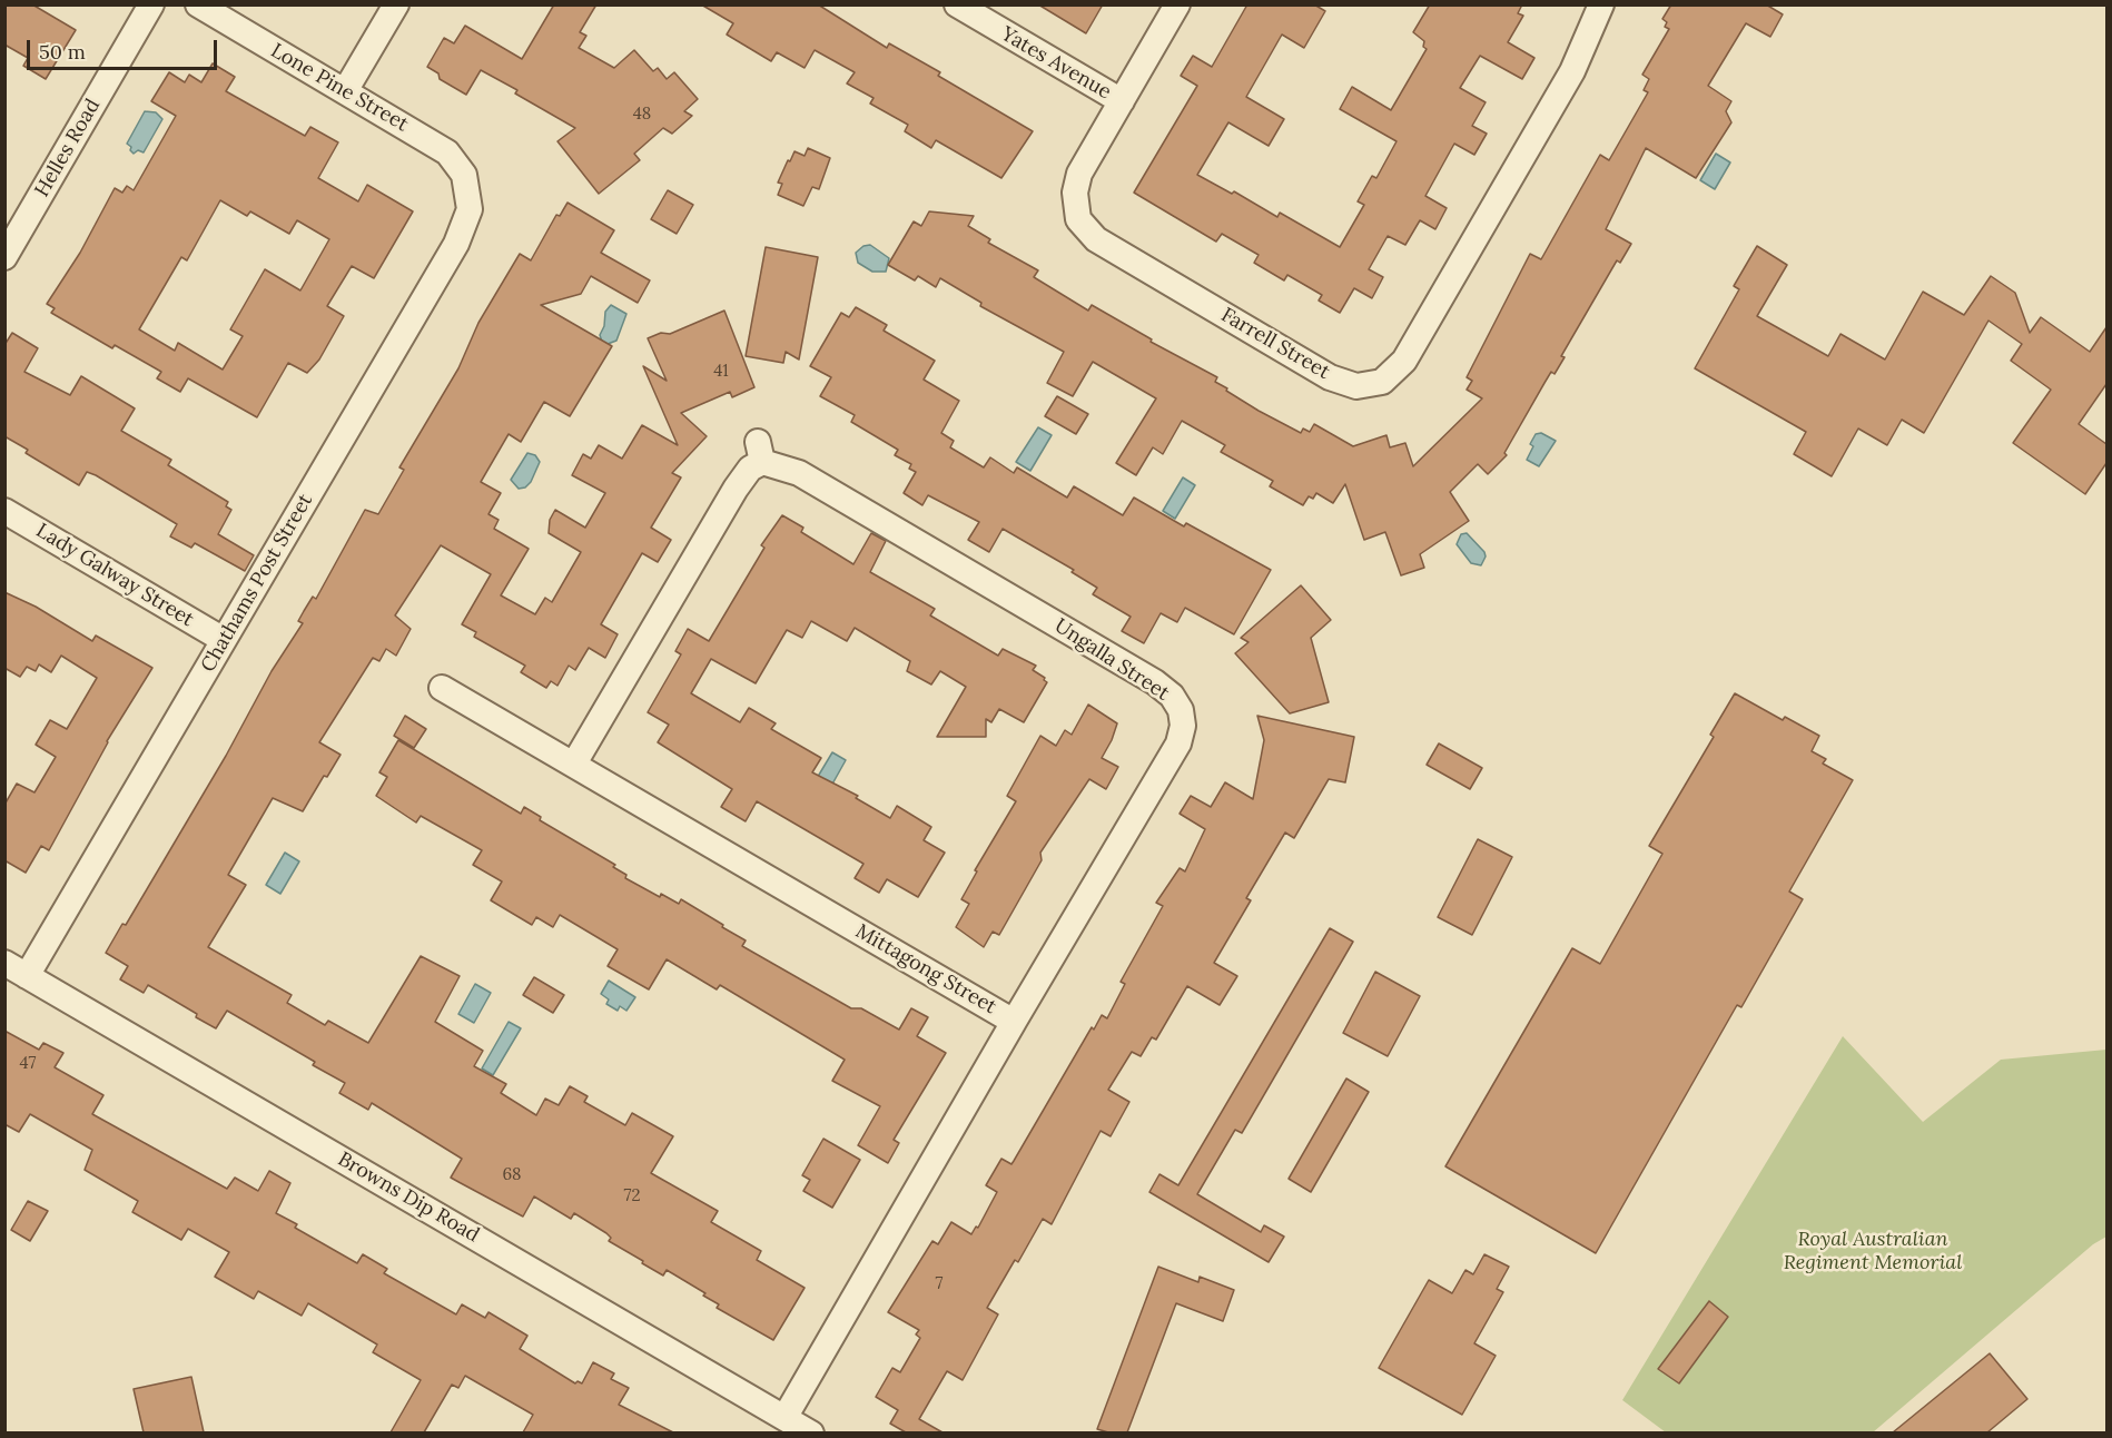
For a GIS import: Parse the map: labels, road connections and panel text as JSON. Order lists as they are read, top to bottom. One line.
{"streets":{"street":["Yates Avenue","Lone Pine Street","Helles Road","Farrell Street","Lady Galway Street","Chathams Post Street","Ungalla Street","Mittagong Street","Browns Dip Road"]},"crossings":[["Yates Avenue","Farrell Street"],["Lone Pine Street","Chathams Post Street"],["Lady Galway Street","Chathams Post Street"],["Chathams Post Street","Browns Dip Road"],["Ungalla Street","Mittagong Street"],["Mittagong Street","Browns Dip Road"]],"parks":["Royal Australian Regiment Memorial"],"house_numbers":["48","41","47","68","72","7"],"scale_bar":"50 m"}
